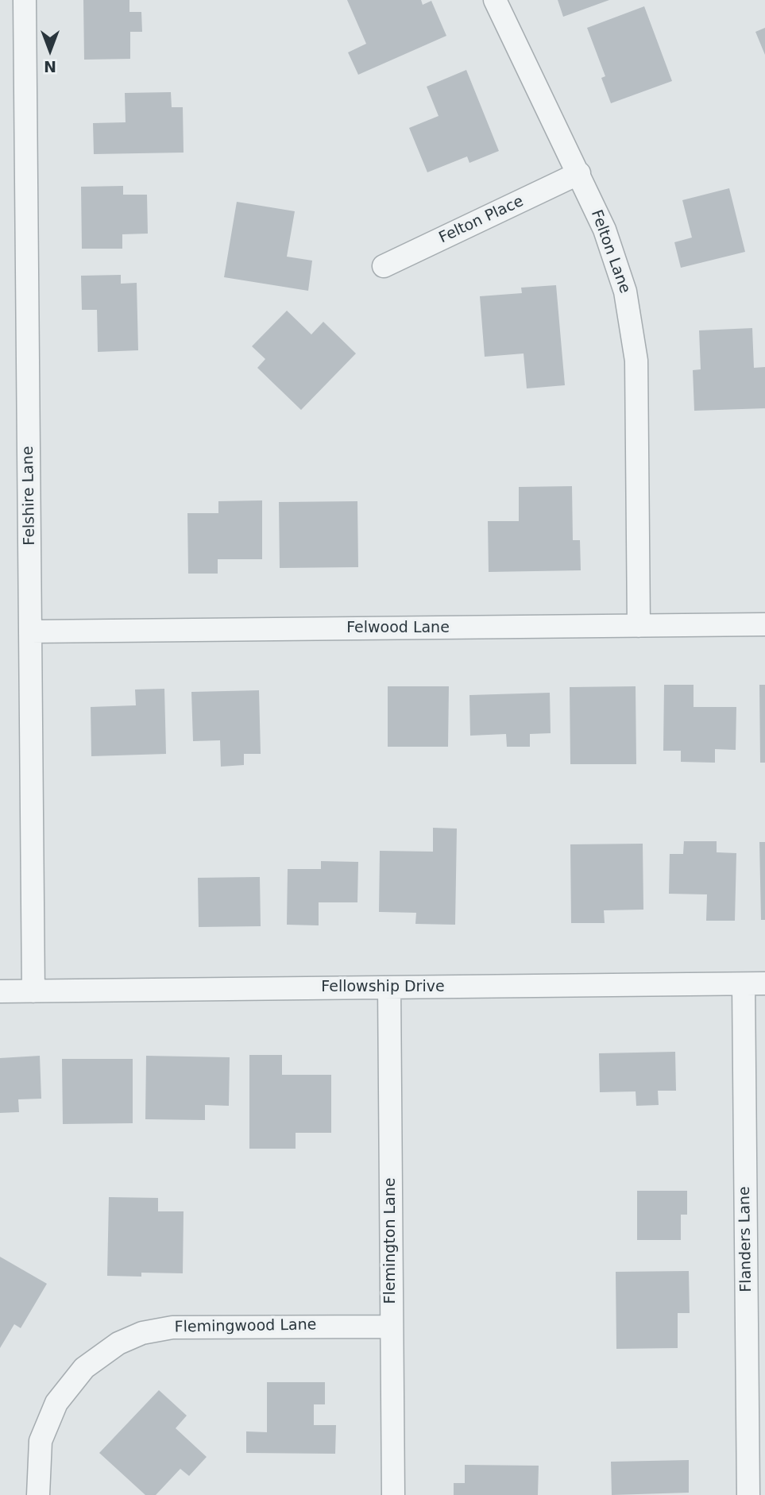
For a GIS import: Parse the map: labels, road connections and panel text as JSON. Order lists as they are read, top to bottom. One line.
{"streets":{"street":["Felton Place","Felton Lane","Felshire Lane","Felwood Lane","Fellowship Drive","Flanders Lane","Flemington Lane","Flemingwood Lane"]},"crossings":[["Felton Place","Felton Lane"],["Felton Lane","Felwood Lane"],["Felshire Lane","Felwood Lane"],["Felshire Lane","Fellowship Drive"],["Fellowship Drive","Flanders Lane"],["Fellowship Drive","Flemington Lane"],["Flemington Lane","Flemingwood Lane"]],"north":"bottom"}
